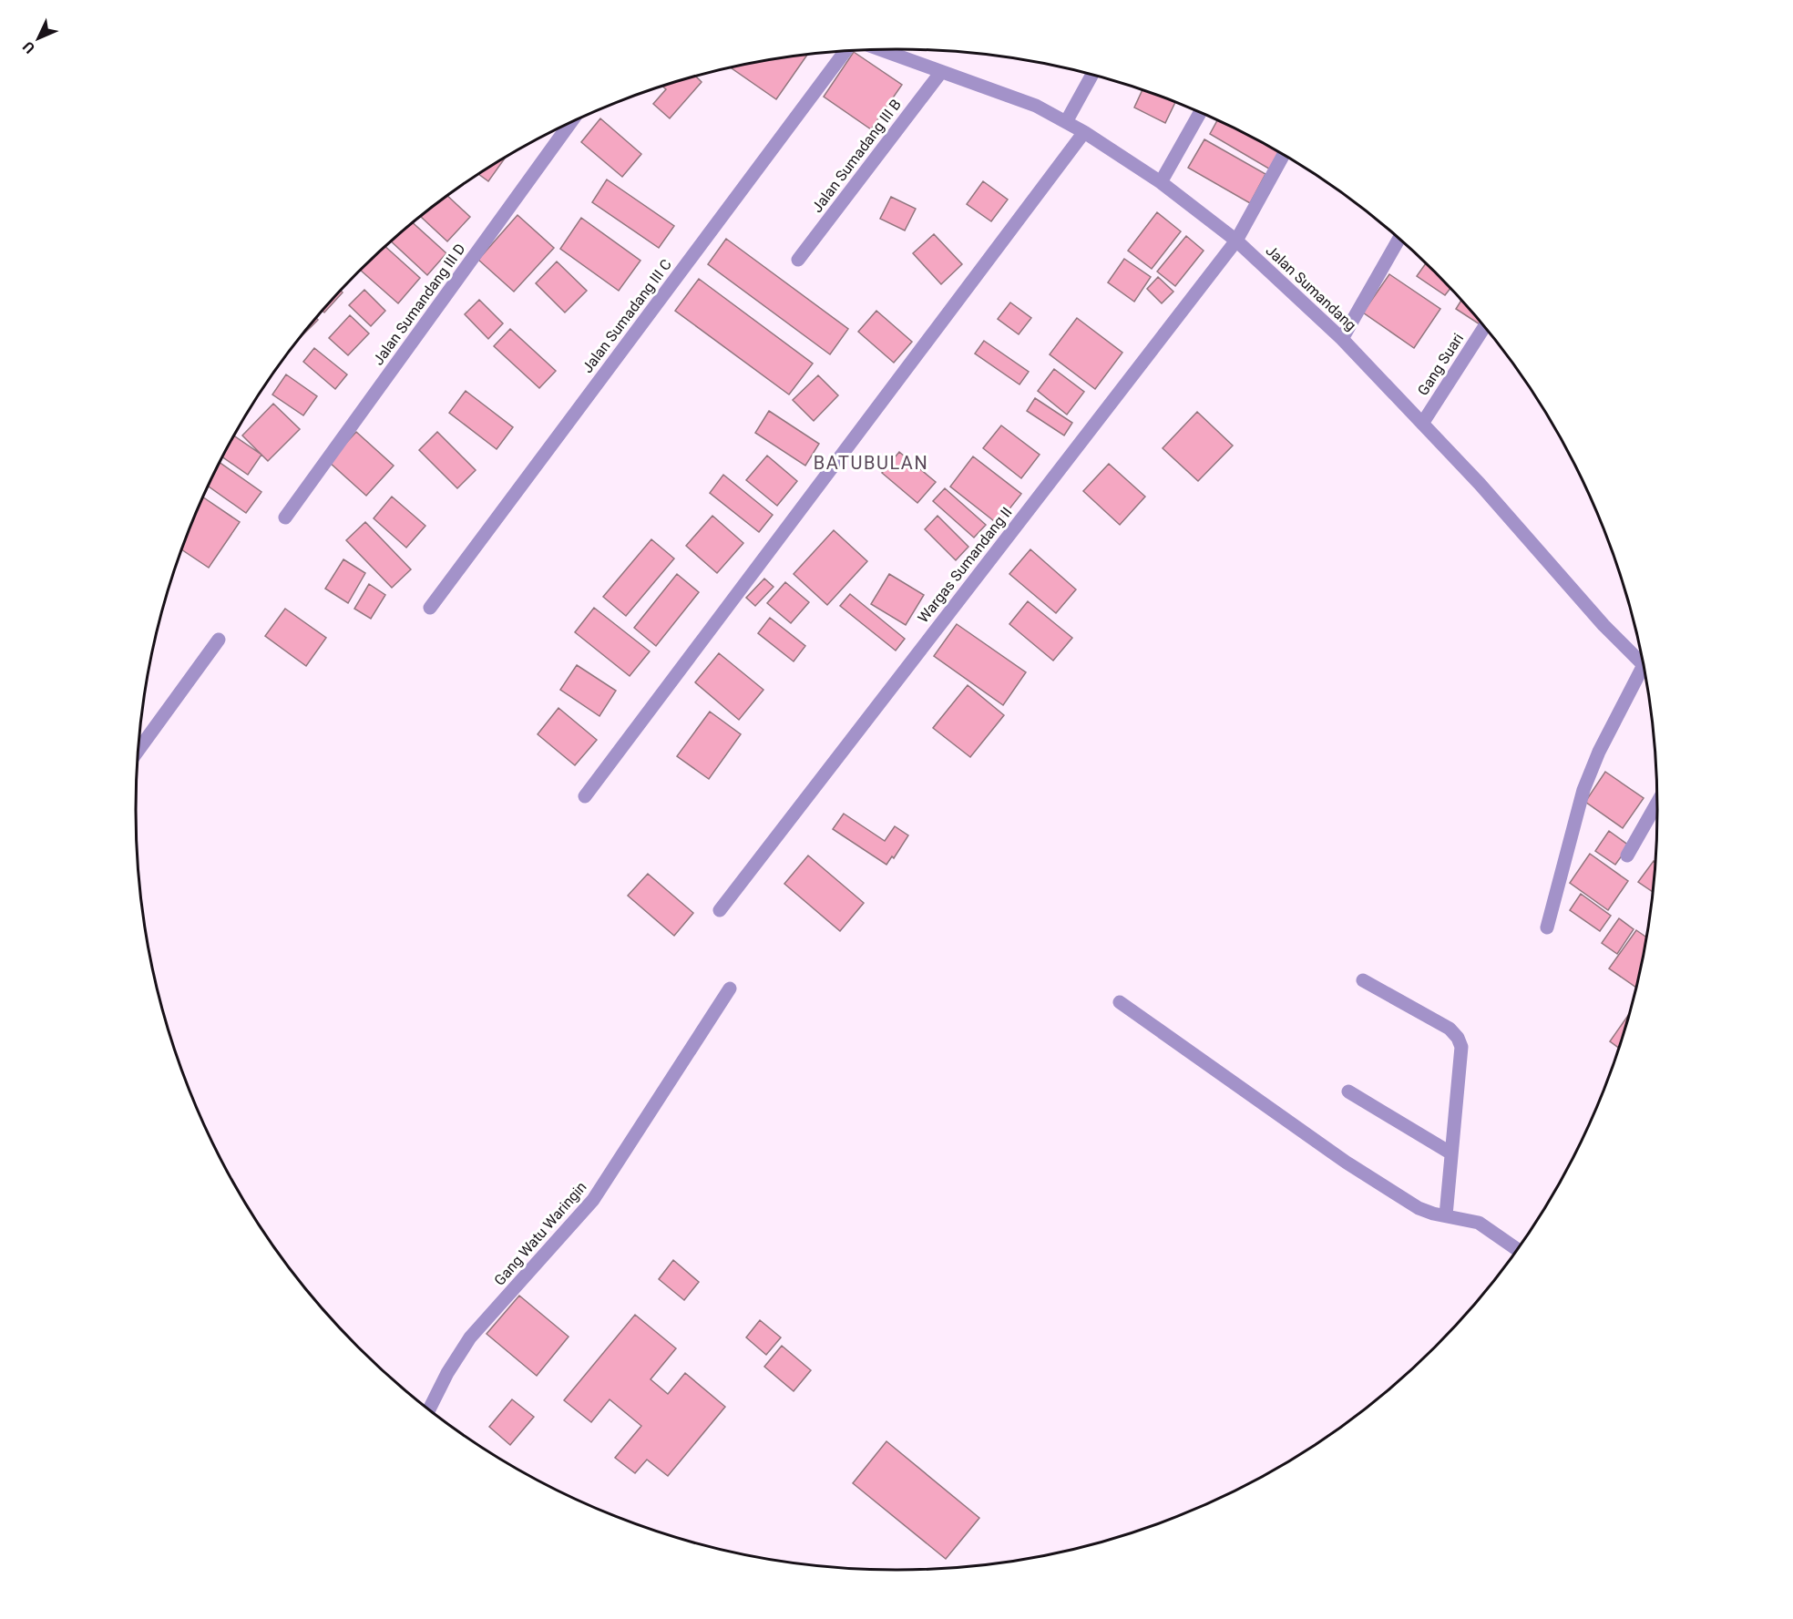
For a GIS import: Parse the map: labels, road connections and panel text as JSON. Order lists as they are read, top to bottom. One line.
{"streets":{"street":["Jalan Sumadang III B","Jalan Sumandang","Jalan Sumandang III D","Jalan Sumadang III C","Gang Suari","Wargas Sumandang II","Gang Watu Waringin"]},"crossings":[["Jalan Sumadang III B","Jalan Sumandang"],["Jalan Sumandang","Gang Suari"],["Jalan Sumandang","Wargas Sumandang II"]],"districts":["BATUBULAN"],"north":"bottom left"}
